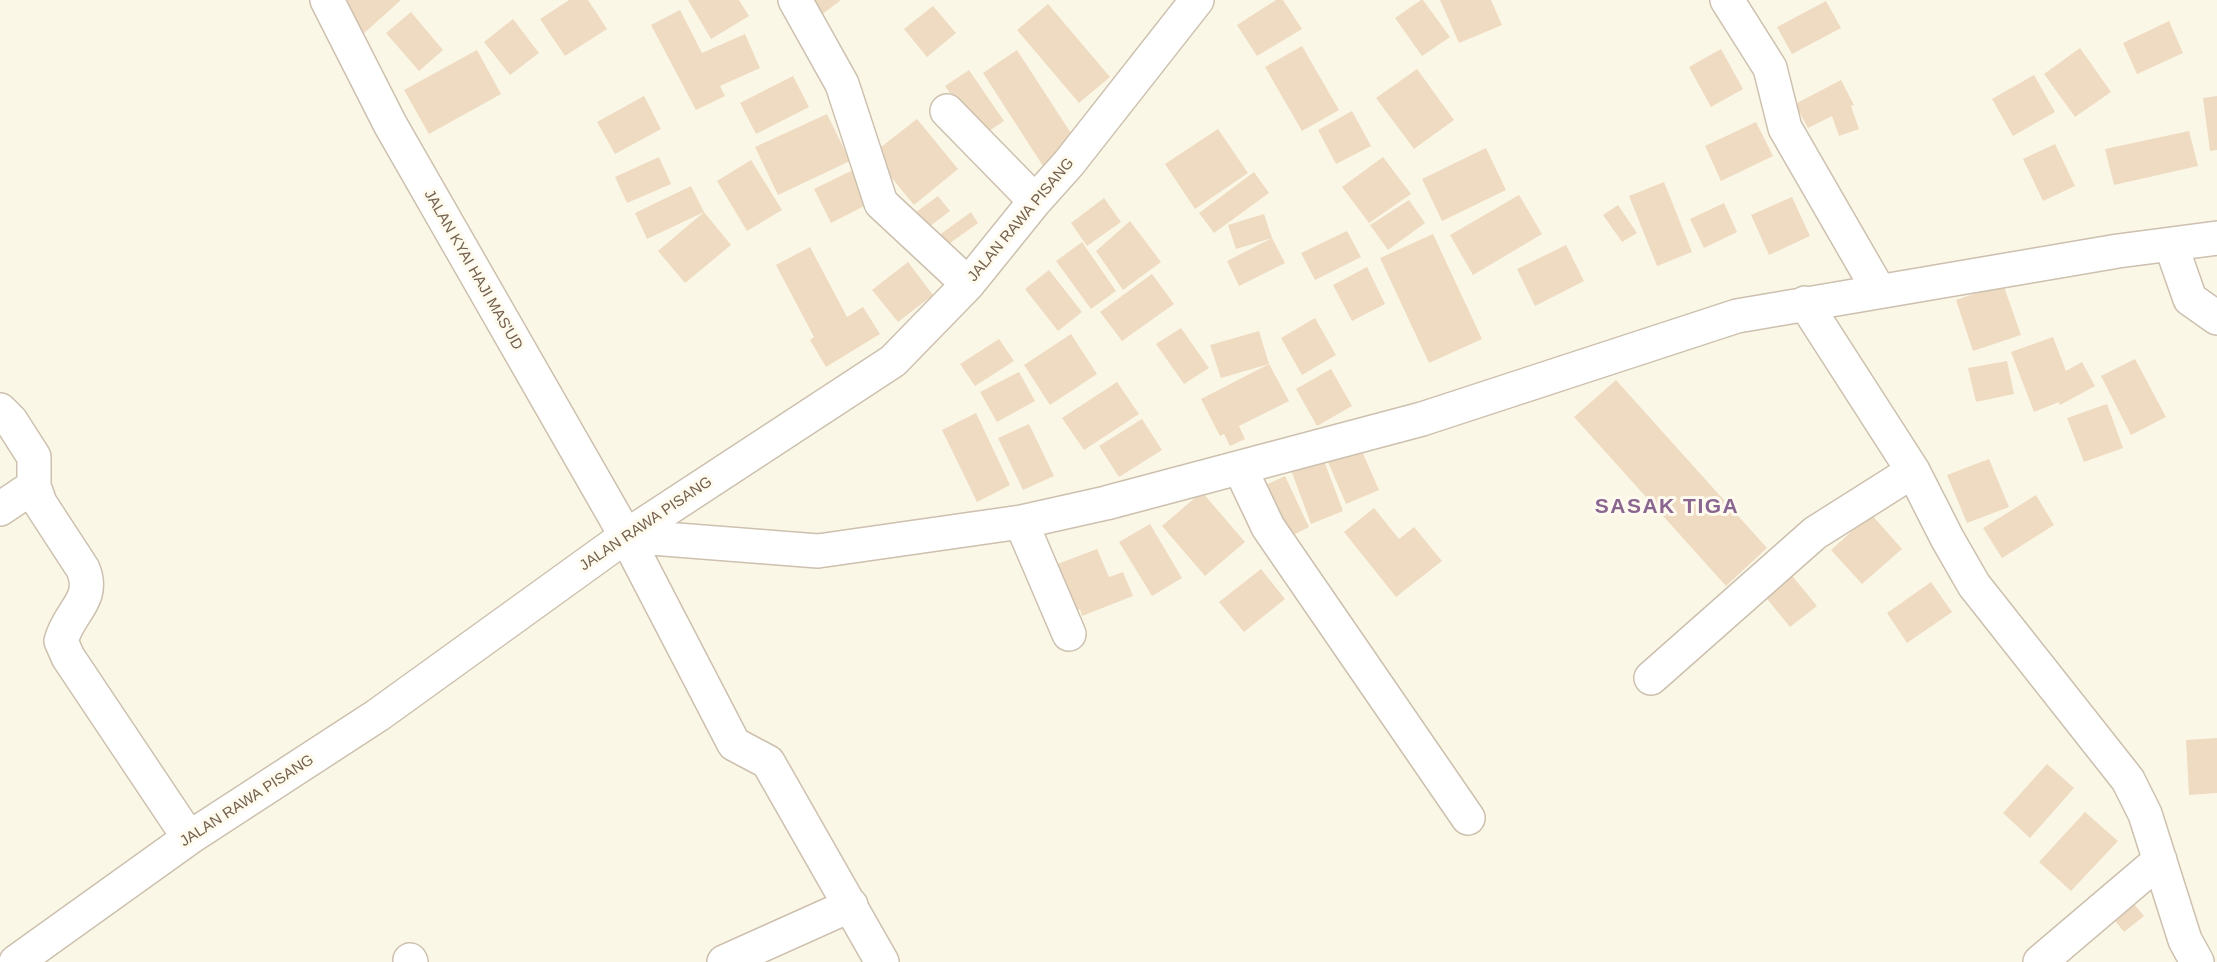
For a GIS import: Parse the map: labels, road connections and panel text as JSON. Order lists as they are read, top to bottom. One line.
{"streets":{"street":["JALAN RAWA PISANG","JALAN KYAI HAJI MAS'UD"]},"crossings":[["JALAN RAWA PISANG","JALAN KYAI HAJI MAS'UD"]],"districts":["SASAK TIGA"]}
